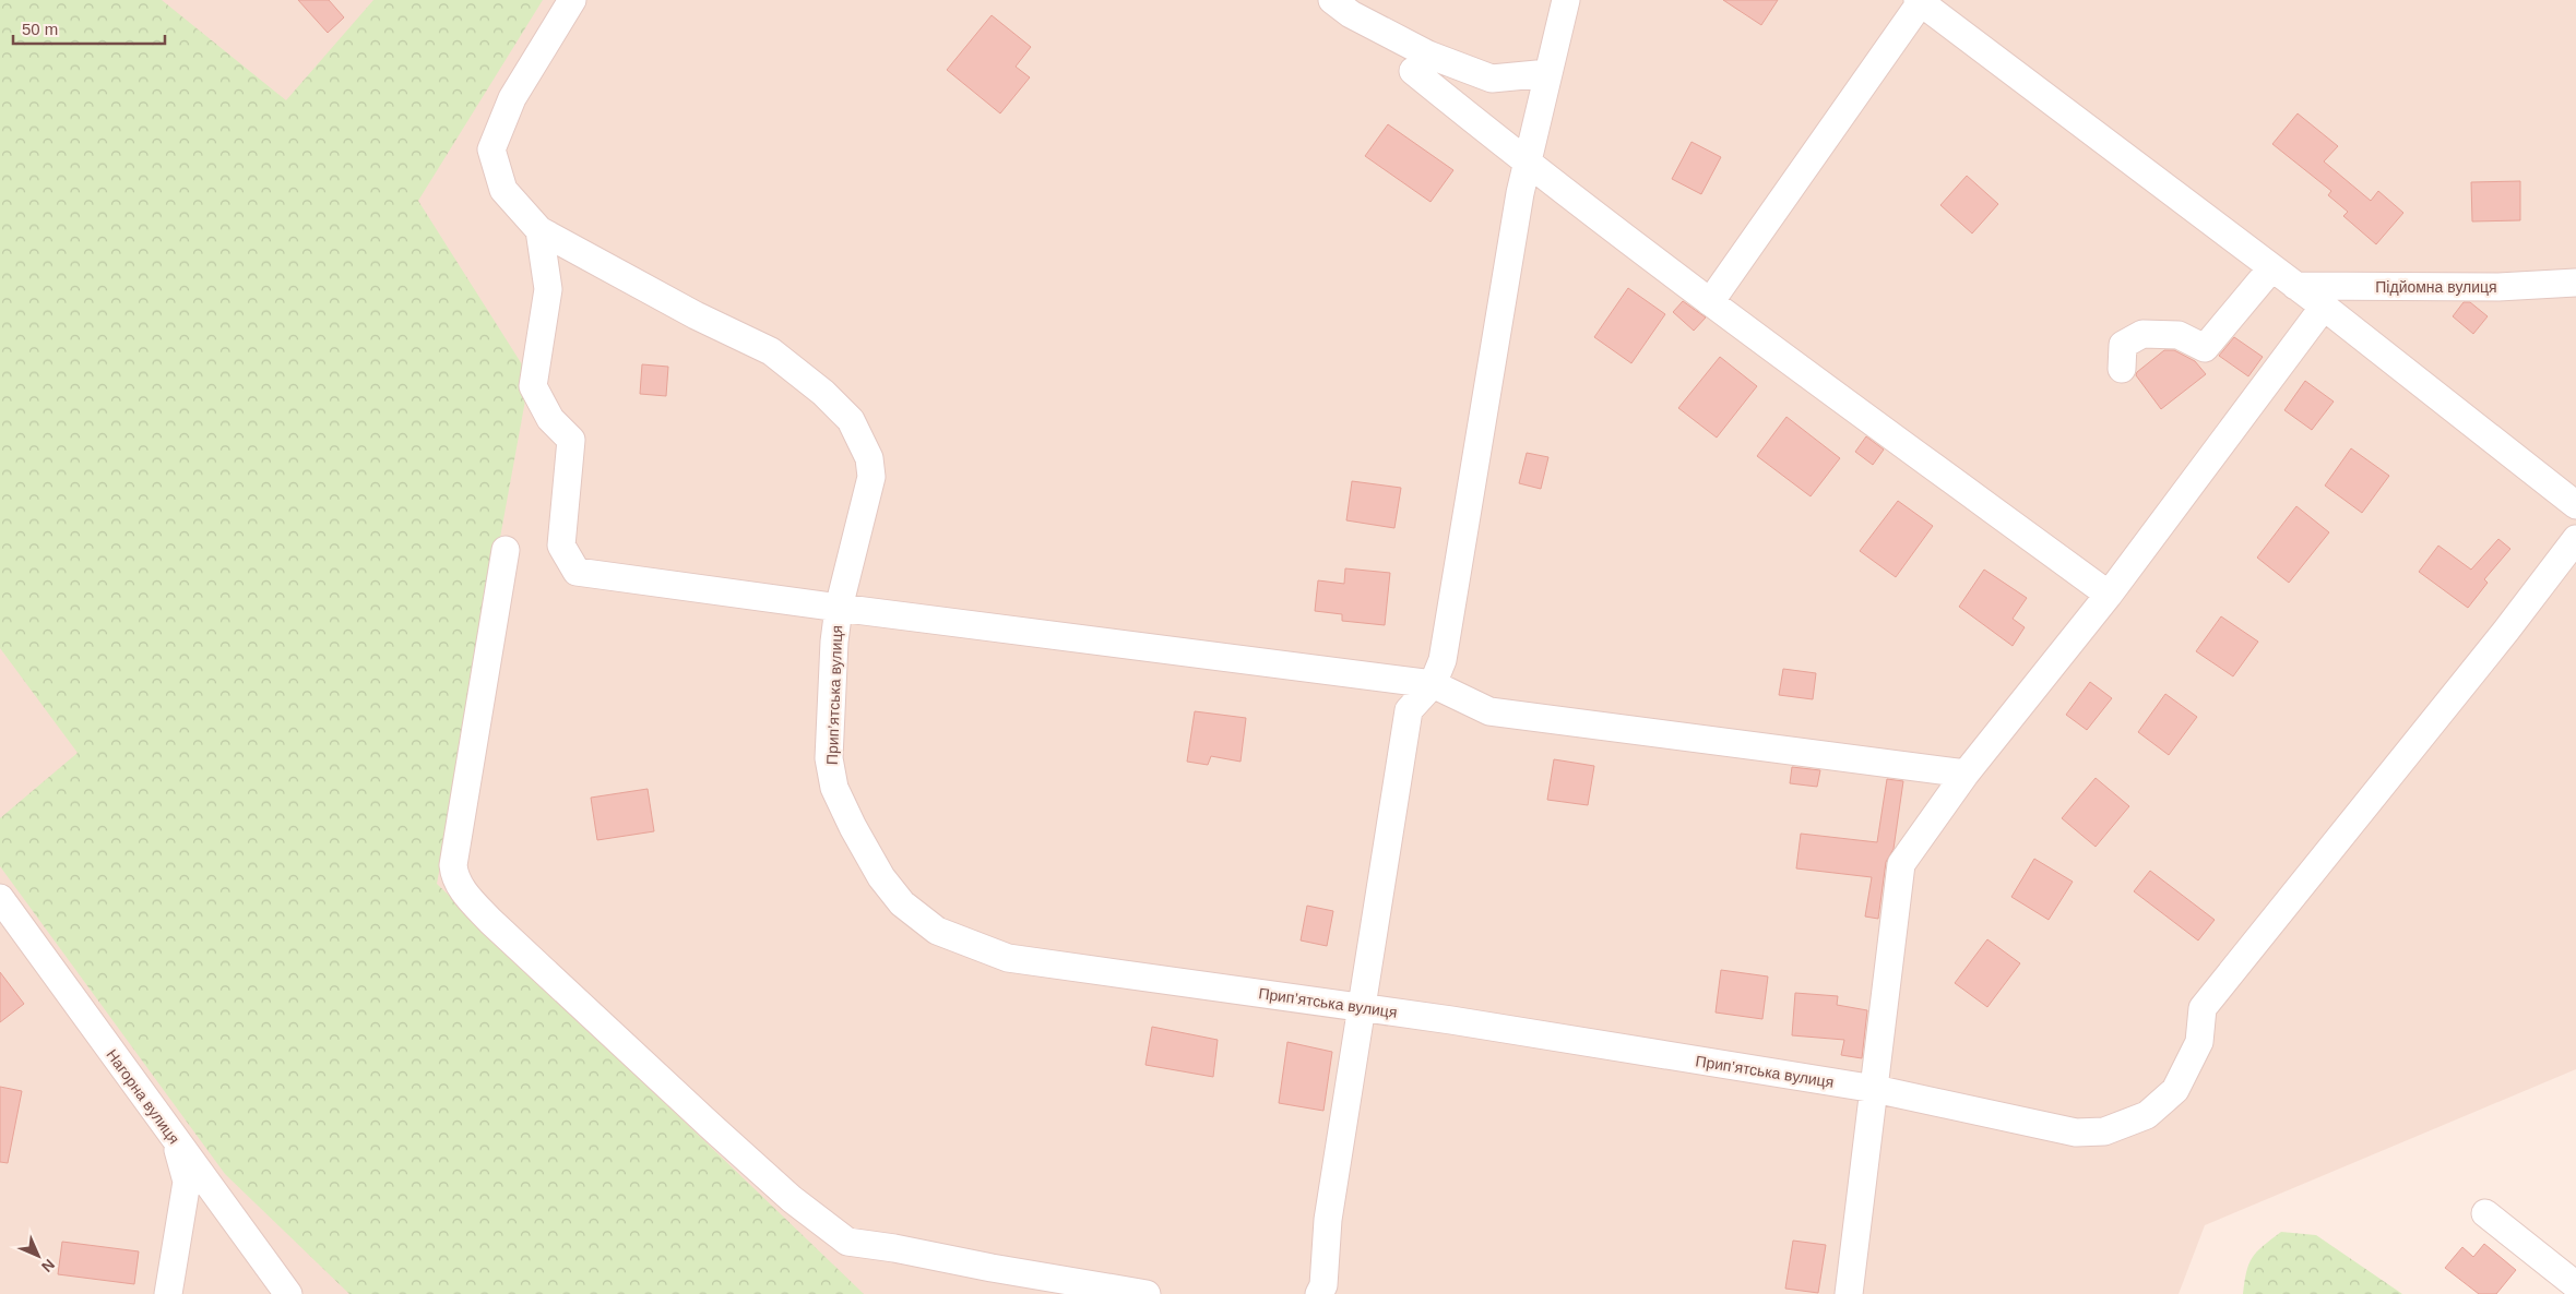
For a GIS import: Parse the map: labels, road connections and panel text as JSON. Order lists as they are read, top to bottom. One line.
{"streets":{"street":["Підйомна вулиця","Прип’ятська вулиця","Нагорна вулиця"]},"scale_bar":"50 m","north":"bottom right"}
